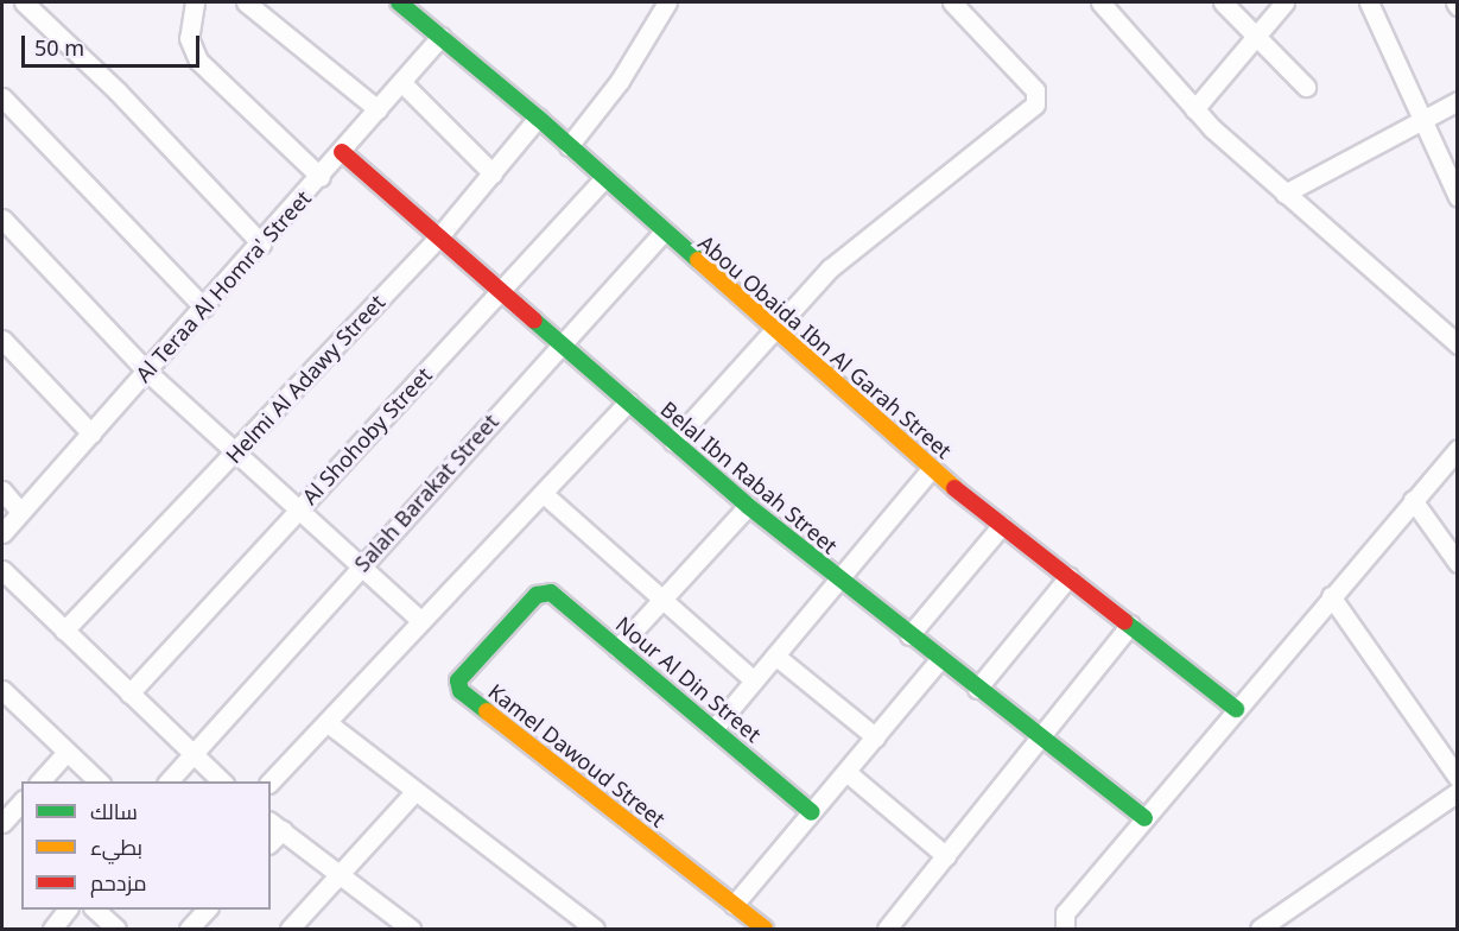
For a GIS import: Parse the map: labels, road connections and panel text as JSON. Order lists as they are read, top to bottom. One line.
{"streets":{"street":["Al Teraa Al Homra' Street","Abou Obaida Ibn Al Garah Street","Helmi Al Adawy Street","Al Shohoby Street","Belal Ibn Rabah Street","Salah Barakat Street","Nour Al Din Street","Kamel Dawoud Street"]},"crossings":[["Al Teraa Al Homra' Street","Abou Obaida Ibn Al Garah Street"],["Al Teraa Al Homra' Street","Belal Ibn Rabah Street"],["Abou Obaida Ibn Al Garah Street","Helmi Al Adawy Street"],["Abou Obaida Ibn Al Garah Street","Al Shohoby Street"],["Abou Obaida Ibn Al Garah Street","Salah Barakat Street"],["Helmi Al Adawy Street","Belal Ibn Rabah Street"],["Al Shohoby Street","Belal Ibn Rabah Street"],["Belal Ibn Rabah Street","Salah Barakat Street"],["Nour Al Din Street","Kamel Dawoud Street"]],"legend":["سالك","بطيء","مزدحم"],"scale_bar":"50 m"}
